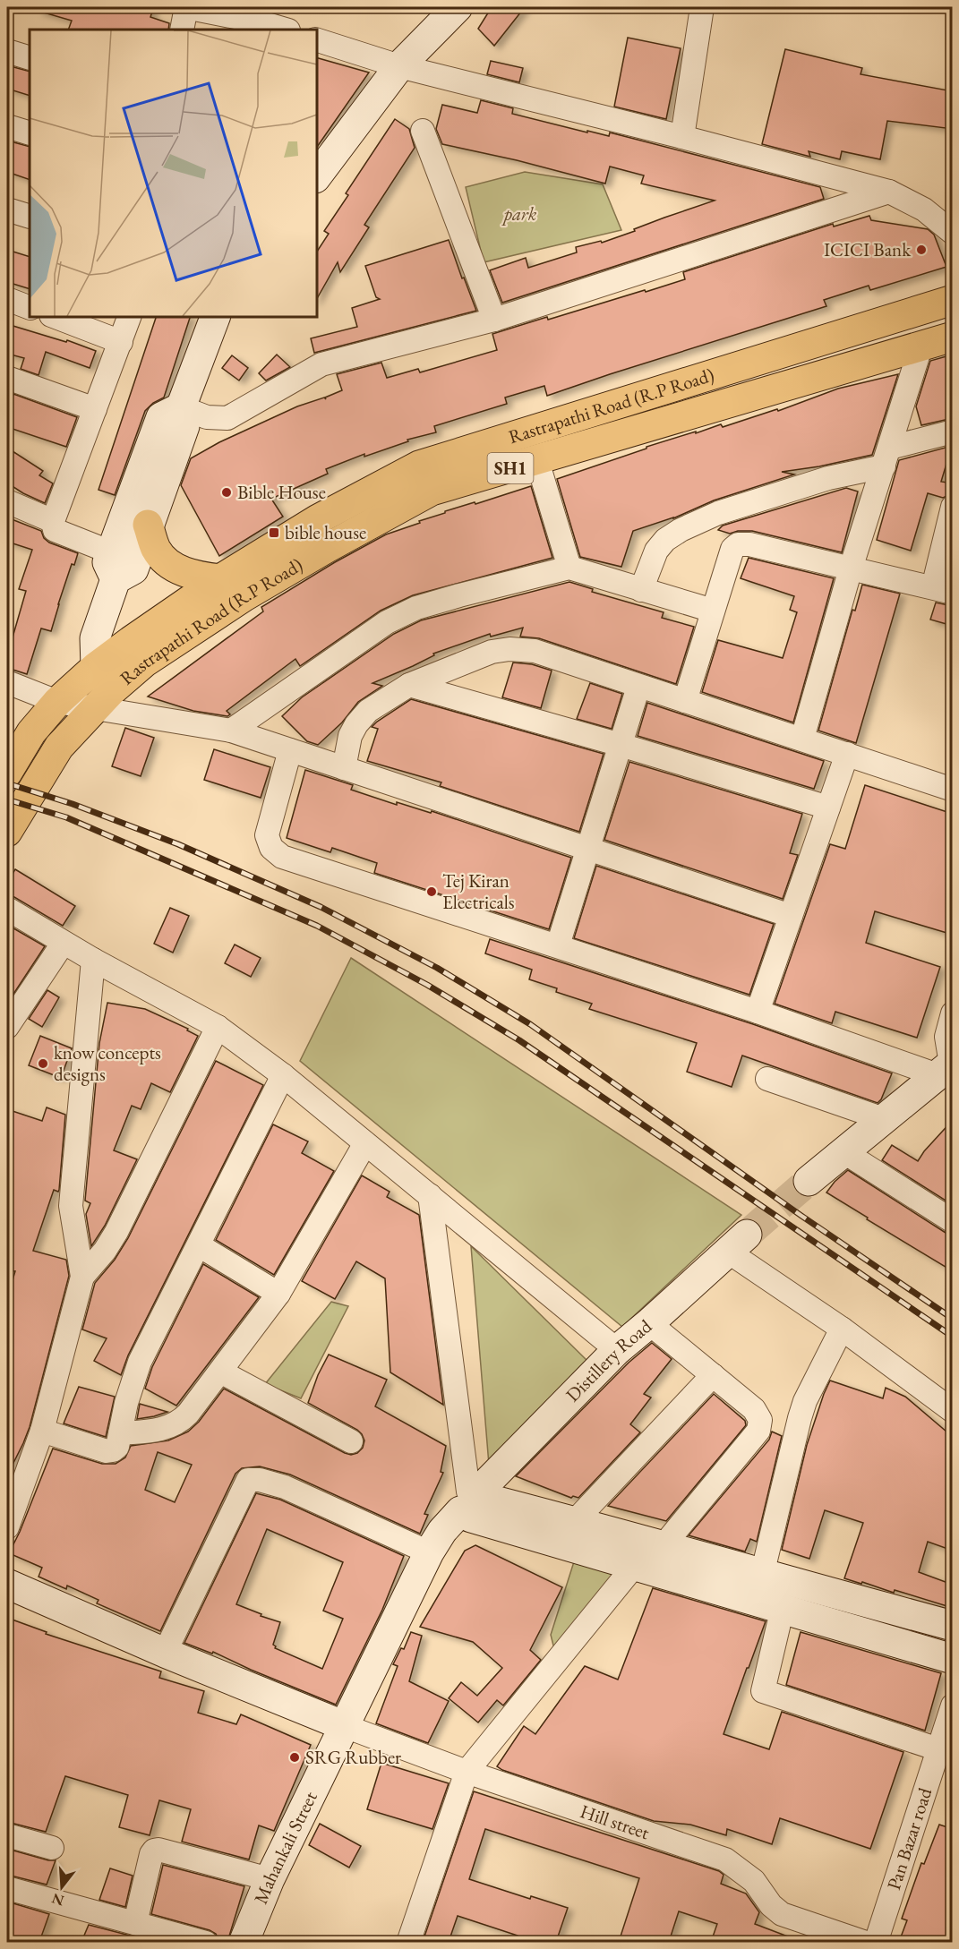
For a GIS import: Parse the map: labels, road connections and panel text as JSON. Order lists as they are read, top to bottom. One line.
{"streets":{"main road":["Rastrapathi Road (R.P Road)","SH1"],"street":["Distillery Road","Hill street","Pan Bazar road","Mahankali Street"]},"crossings":[["Rastrapathi Road (R.P Road)","SH1"],["Distillery Road","Hill street"],["Distillery Road","Mahankali Street"],["Hill street","Mahankali Street"]],"parks":["park"],"places":{"other":["ICICI Bank","Bible House","Tej Kiran Electricals","know concepts designs","SRG Rubber"],"transit":["bible house"]},"north":"bottom"}
